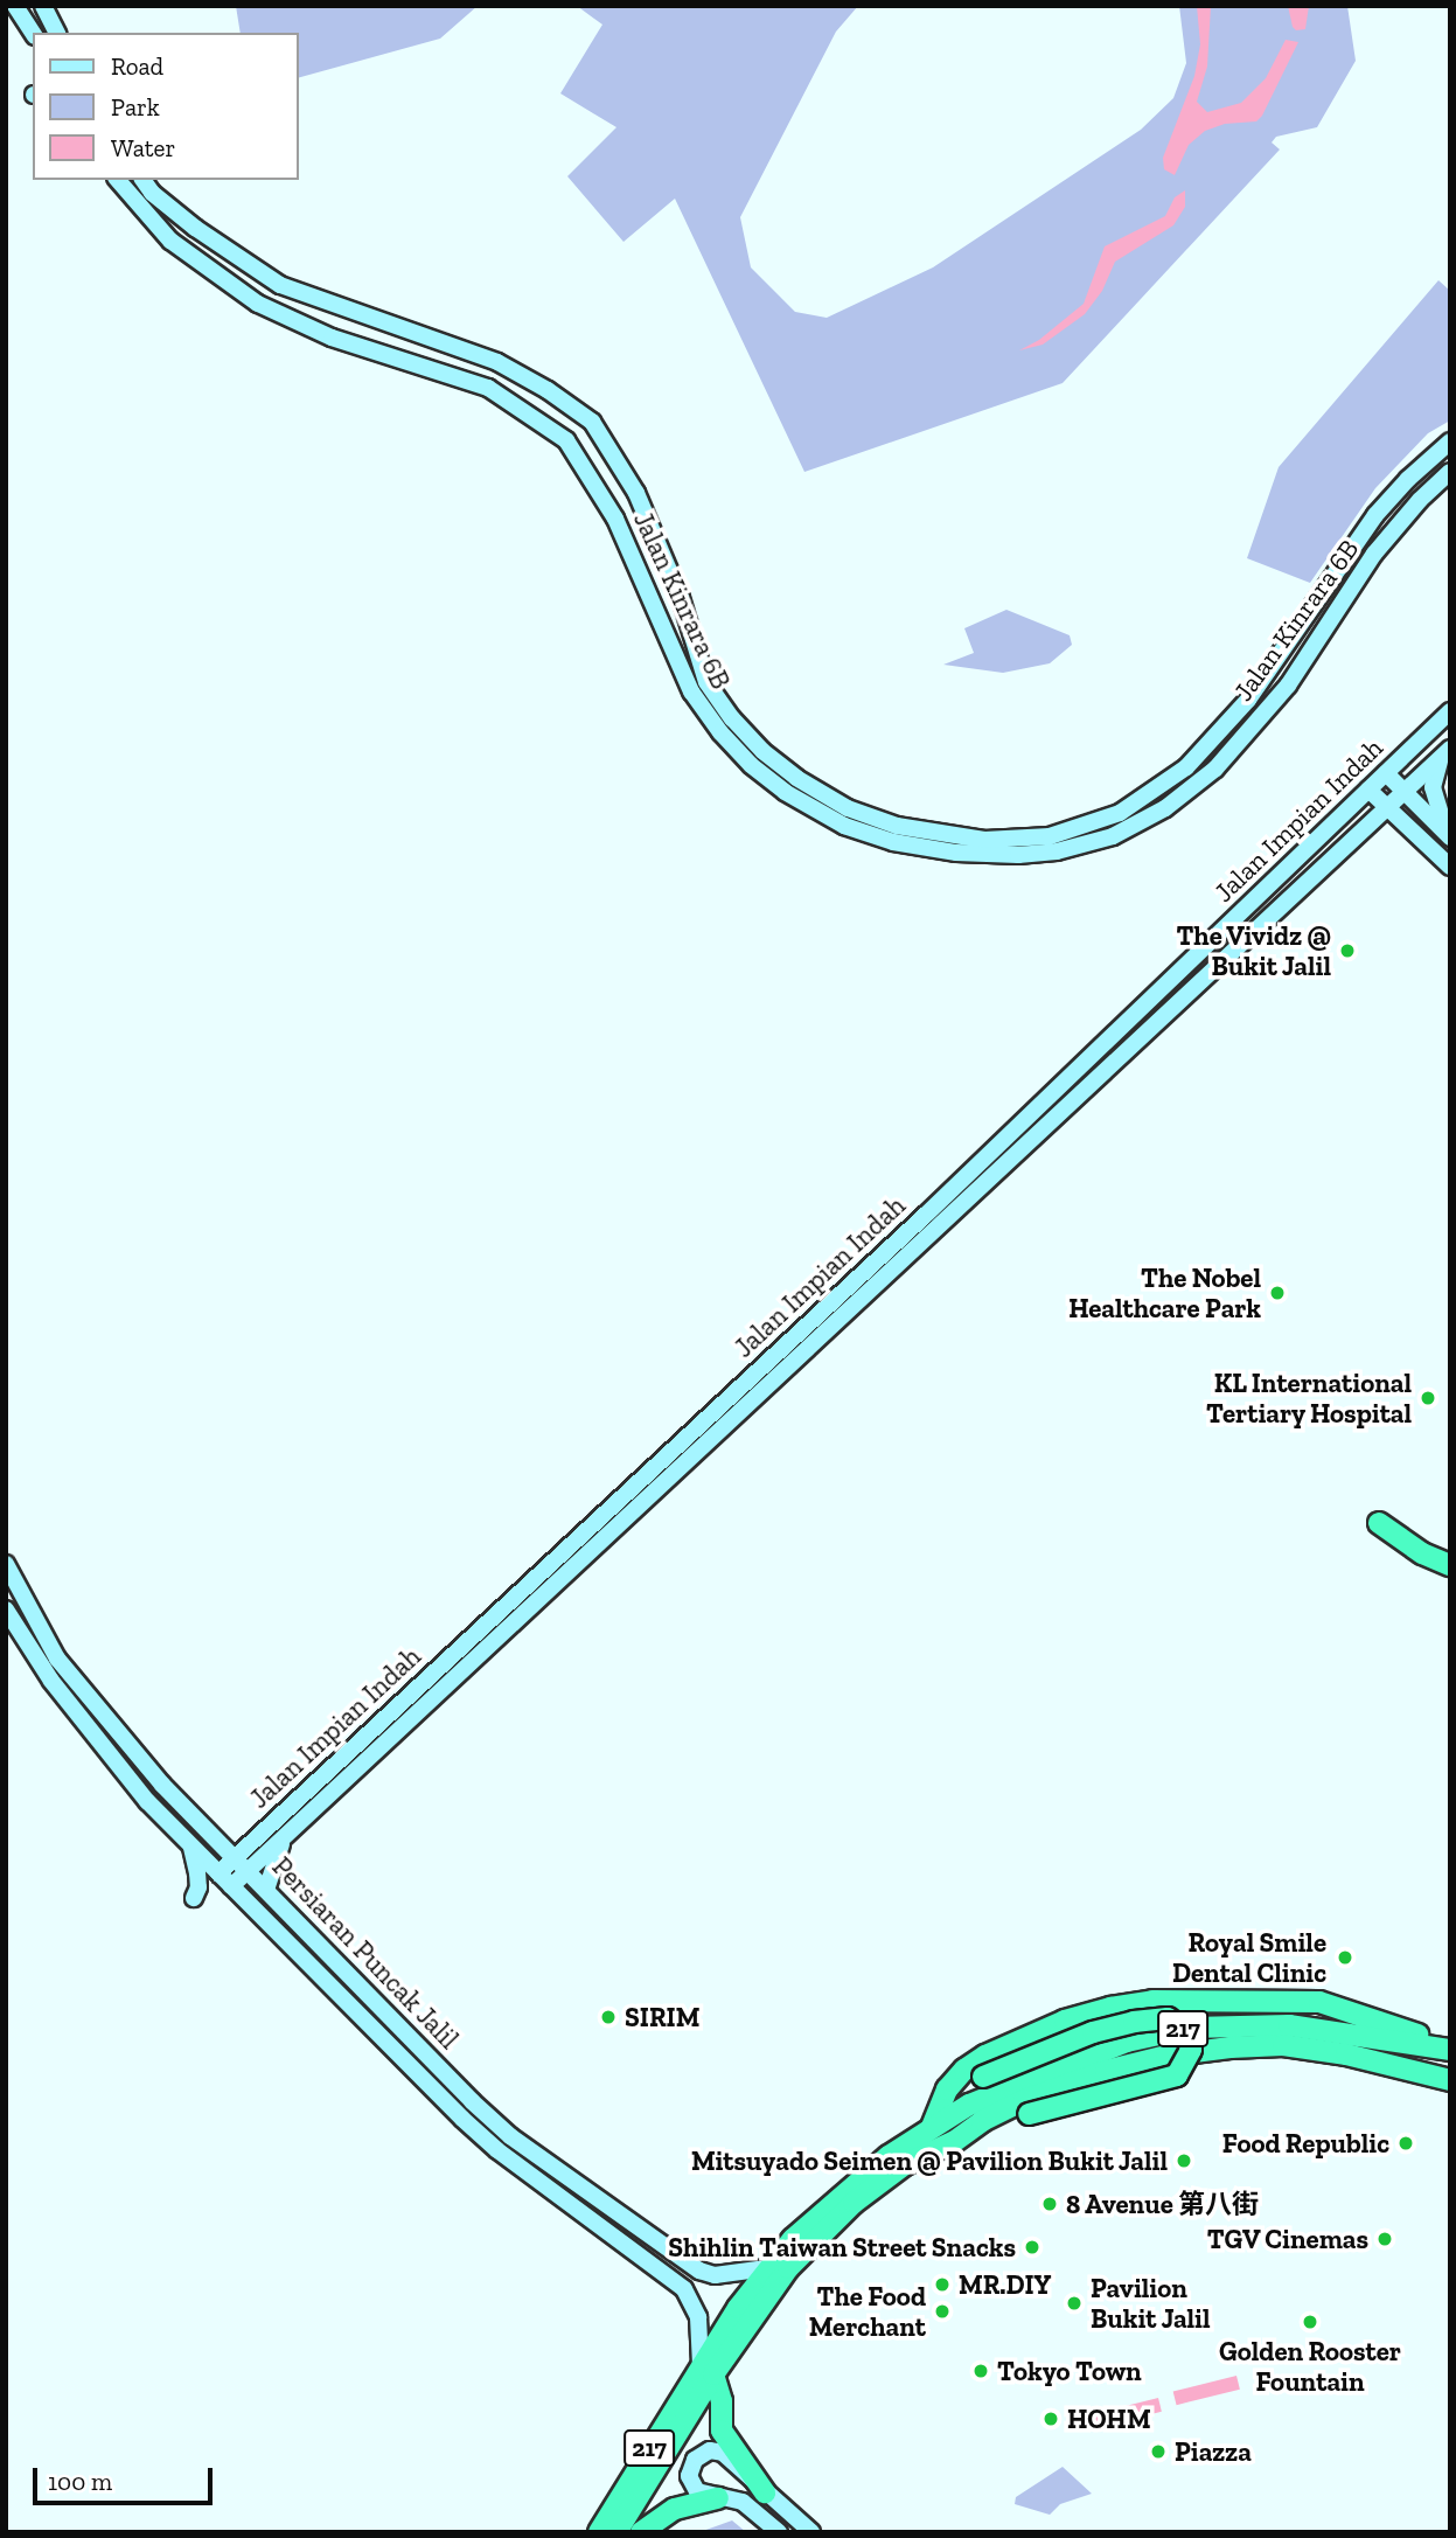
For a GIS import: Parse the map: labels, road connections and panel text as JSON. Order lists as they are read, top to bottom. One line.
{"streets":{"highway":["217"],"street":["Jalan Kinrara 6B","Jalan Impian Indah","Persiaran Puncak Jalil"]},"crossings":[["Jalan Impian Indah","Persiaran Puncak Jalil"],["Persiaran Puncak Jalil","217"]],"places":["The Vividz @ Bukit Jalil","The Nobel Healthcare Park","KL International Tertiary Hospital","Royal Smile Dental Clinic","SIRIM","Food Republic","Mitsuyado Seimen @ Pavilion Bukit Jalil","8 Avenue 第八街","TGV Cinemas","Shihlin Taiwan Street Snacks","MR.DIY","Pavilion Bukit Jalil","The Food Merchant","Golden Rooster Fountain","Tokyo Town","HOHM","Piazza"],"legend":["Road","Park","Water"],"scale_bar":"100 m"}
